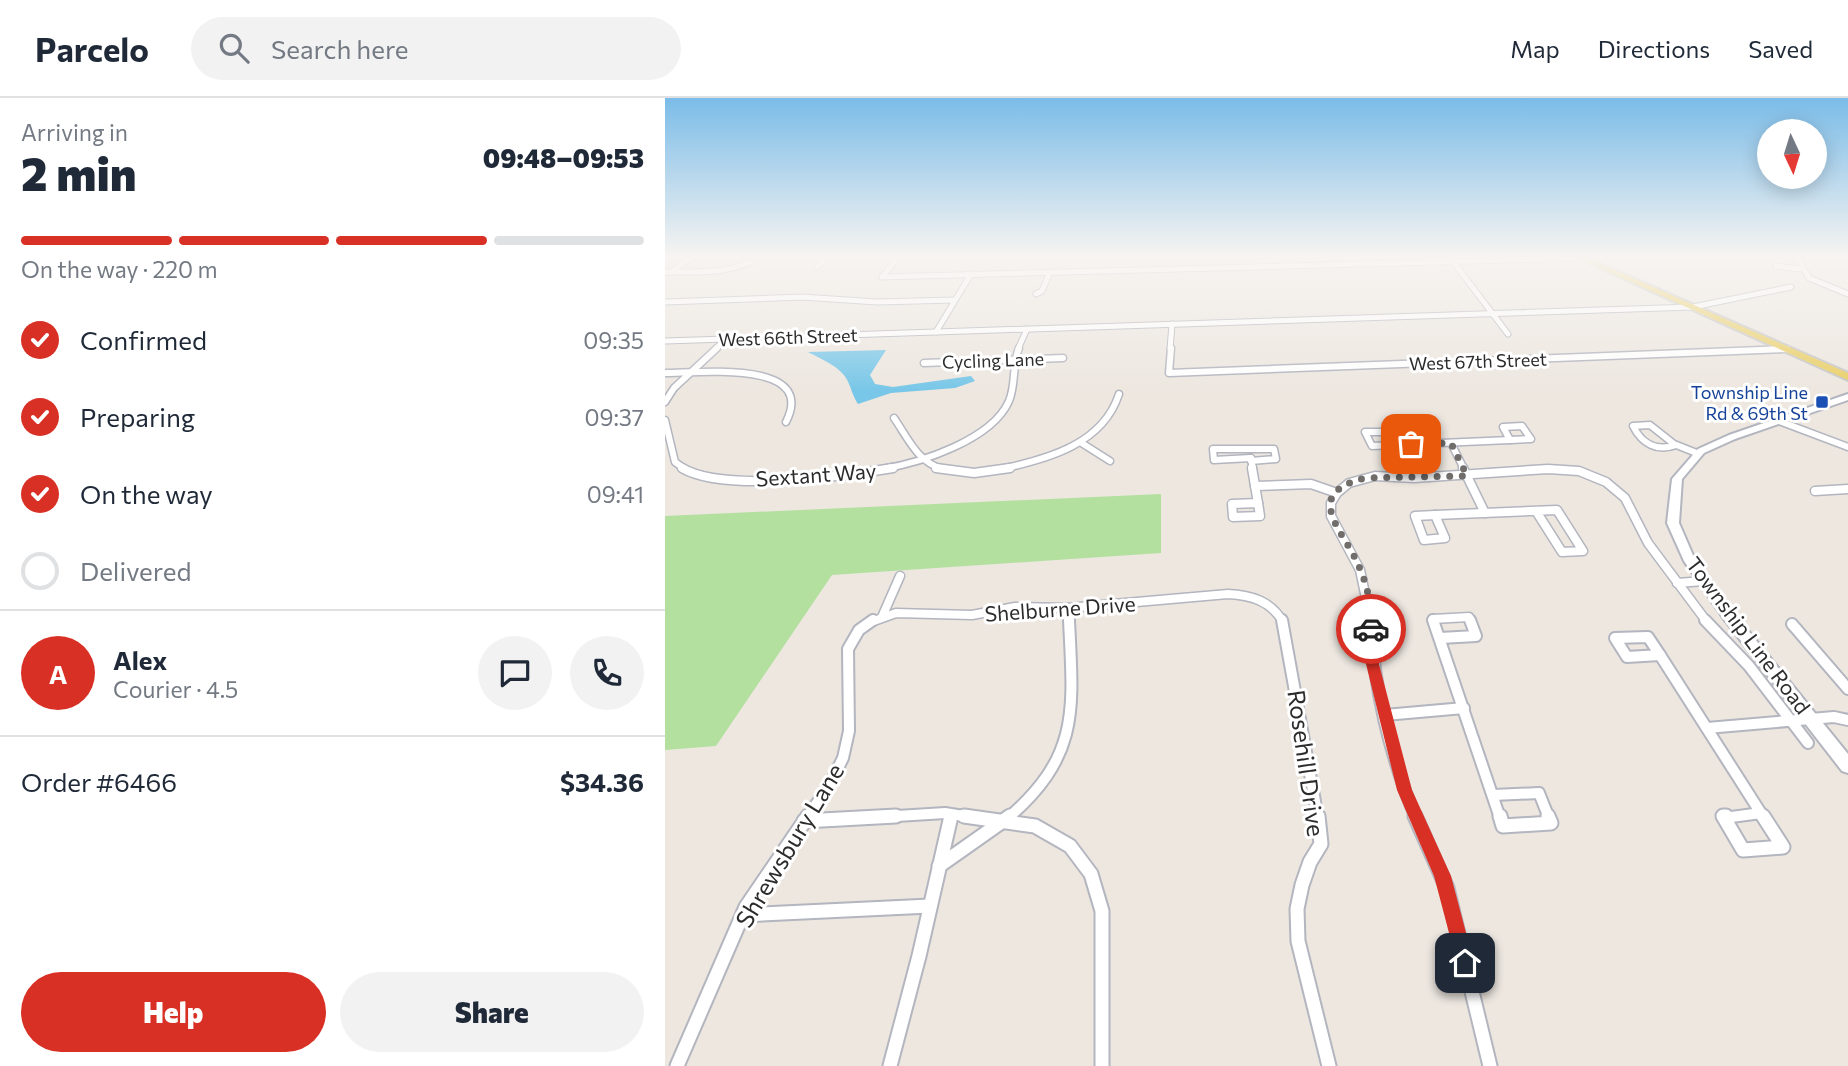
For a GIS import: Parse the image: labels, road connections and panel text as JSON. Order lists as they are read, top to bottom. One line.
{"streets":{"main road":["Township Line Road"],"street":["West 66th Street","Cycling Lane","West 67th Street","Sextant Way","Shelburne Drive","Rosehill Drive","Shrewsbury Lane"]},"crossings":[["West 66th Street","West 67th Street"],["West 66th Street","Sextant Way"],["Cycling Lane","Sextant Way"],["Shelburne Drive","Rosehill Drive"],["Shelburne Drive","Shrewsbury Lane"]],"places":{"transit":["Township Line Rd & 69th St"]},"north":"bottom","page":{"header":"Parcelo","search":"Search here","nav":["Map","Directions","Saved"],"heading":["2 min","Arriving in","09:48–09:53"],"panel":["Alex","Courier · 4.5","Order #6466","$34.36"],"bar":"On the way · 220 m","list":[["Confirmed","09:35"],["Preparing","09:37"],["On the way","09:41"],"Delivered"],"round":"A","buttons":["Help","Share"]}}
